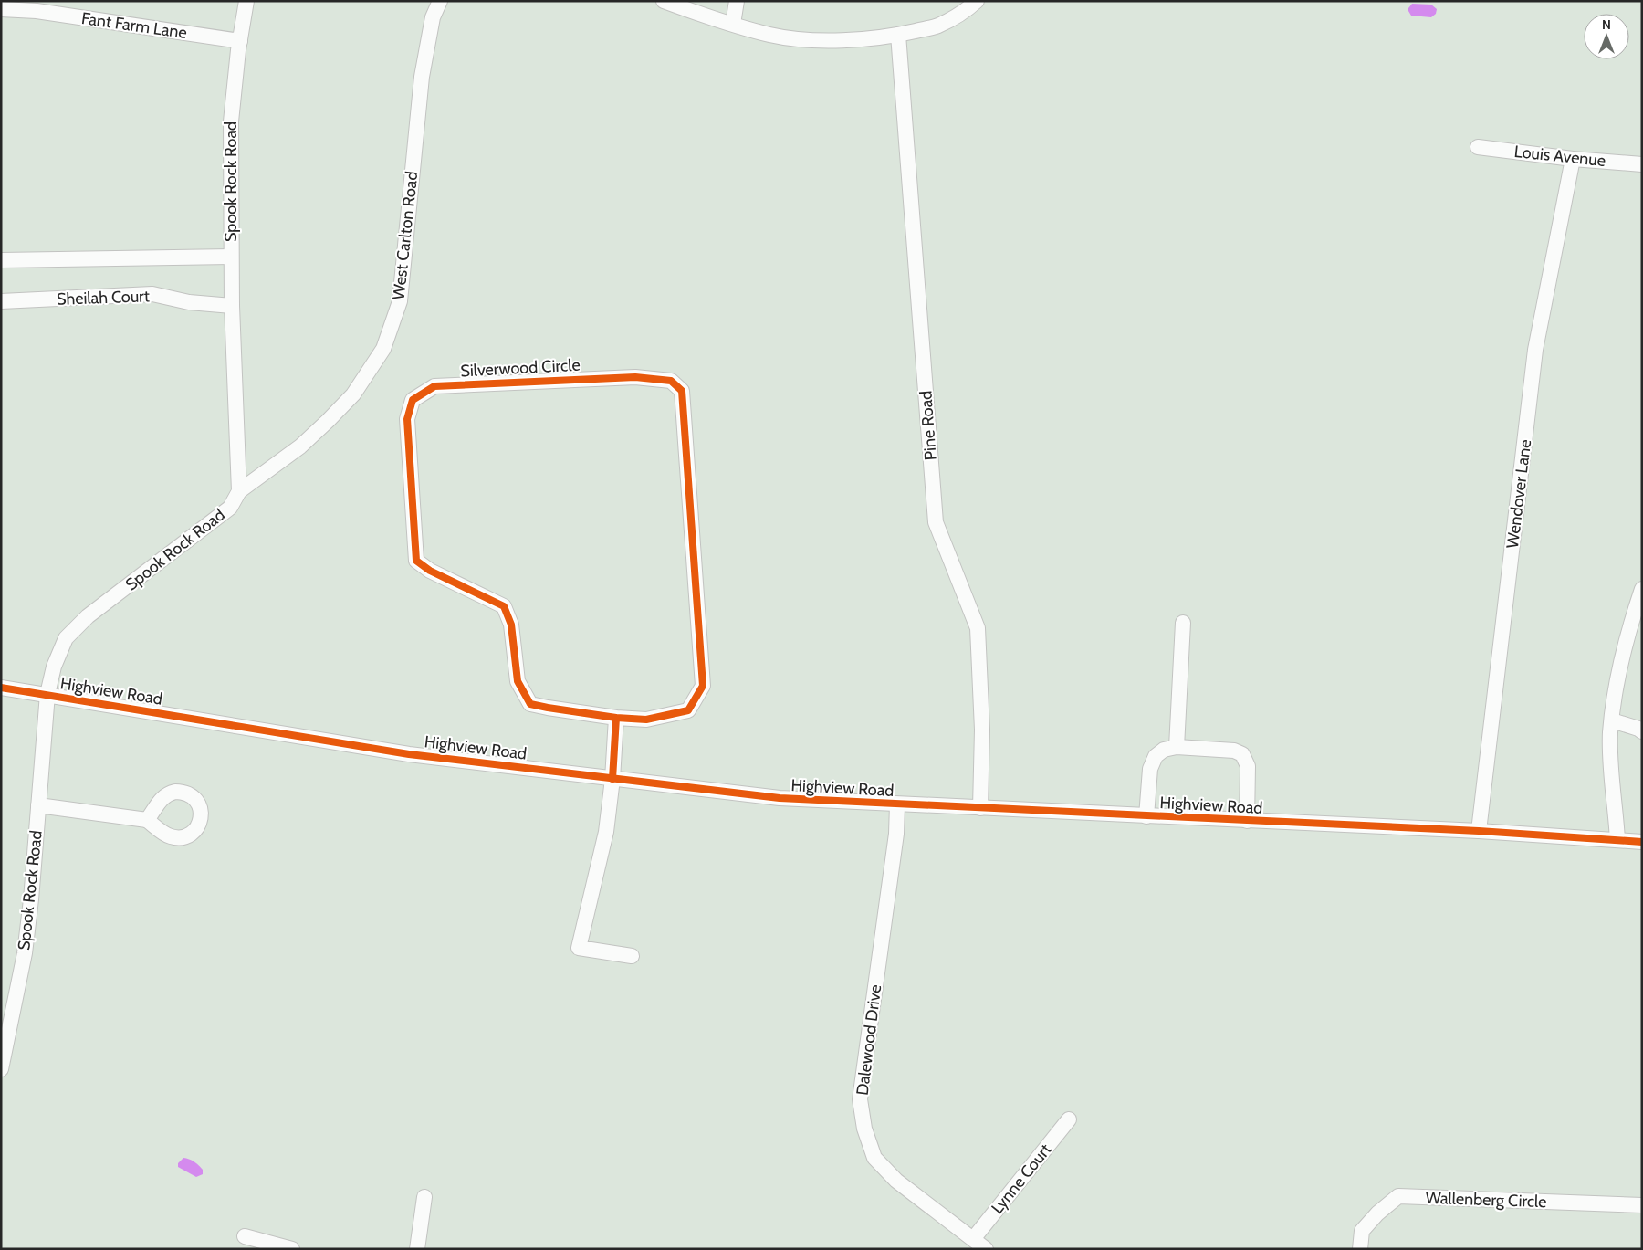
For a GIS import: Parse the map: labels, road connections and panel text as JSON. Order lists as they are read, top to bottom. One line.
{"streets":{"street":["Fant Farm Lane","Louis Avenue","Spook Rock Road","West Carlton Road","Sheilah Court","Silverwood Circle","Pine Road","Wendover Lane","Highview Road","Dalewood Drive","Lynne Court","Wallenberg Circle"]},"crossings":[["Fant Farm Lane","Spook Rock Road"],["Louis Avenue","Wendover Lane"],["Spook Rock Road","West Carlton Road"],["Spook Rock Road","Sheilah Court"],["Spook Rock Road","Highview Road"],["Pine Road","Highview Road"],["Wendover Lane","Highview Road"],["Highview Road","Dalewood Drive"],["Dalewood Drive","Lynne Court"]],"north":"top"}
